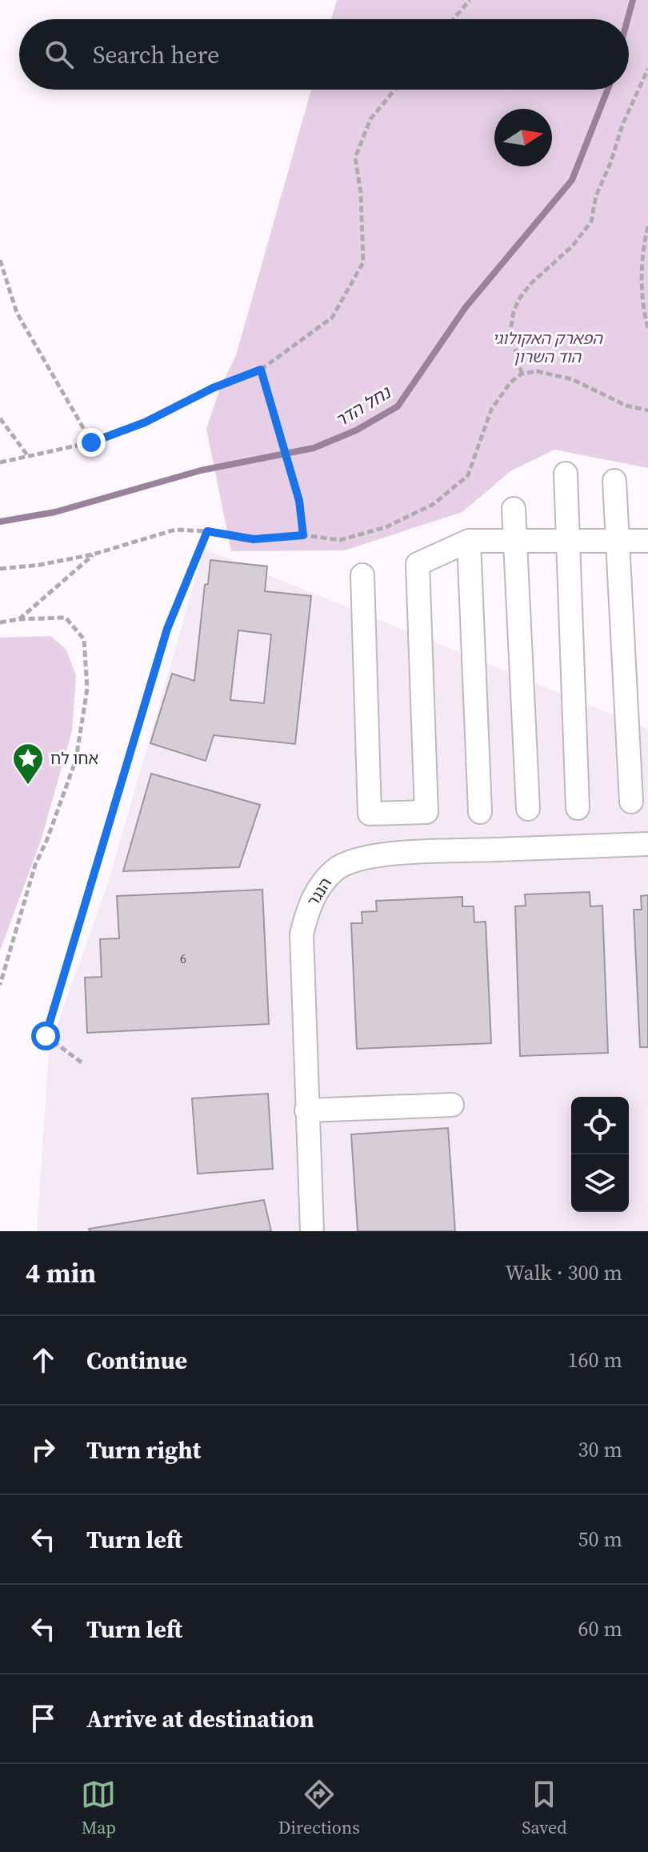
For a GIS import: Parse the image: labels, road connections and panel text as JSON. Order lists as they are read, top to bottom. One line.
{"streets":{"street":["הנגר"]},"water":["נחל הדר"],"parks":["הפארק האקולוגי הוד השרון"],"places":{"place":["אחו לח"]},"house_numbers":["6"],"north":"right","page":{"search":"Search here","heading":["4 min","Walk · 300 m"],"list":[["Continue","160 m"],["Turn right","30 m"],["Turn left","50 m"],["Turn left","60 m"],"Arrive at destination"],"nav":["Map","Directions","Saved"]}}
